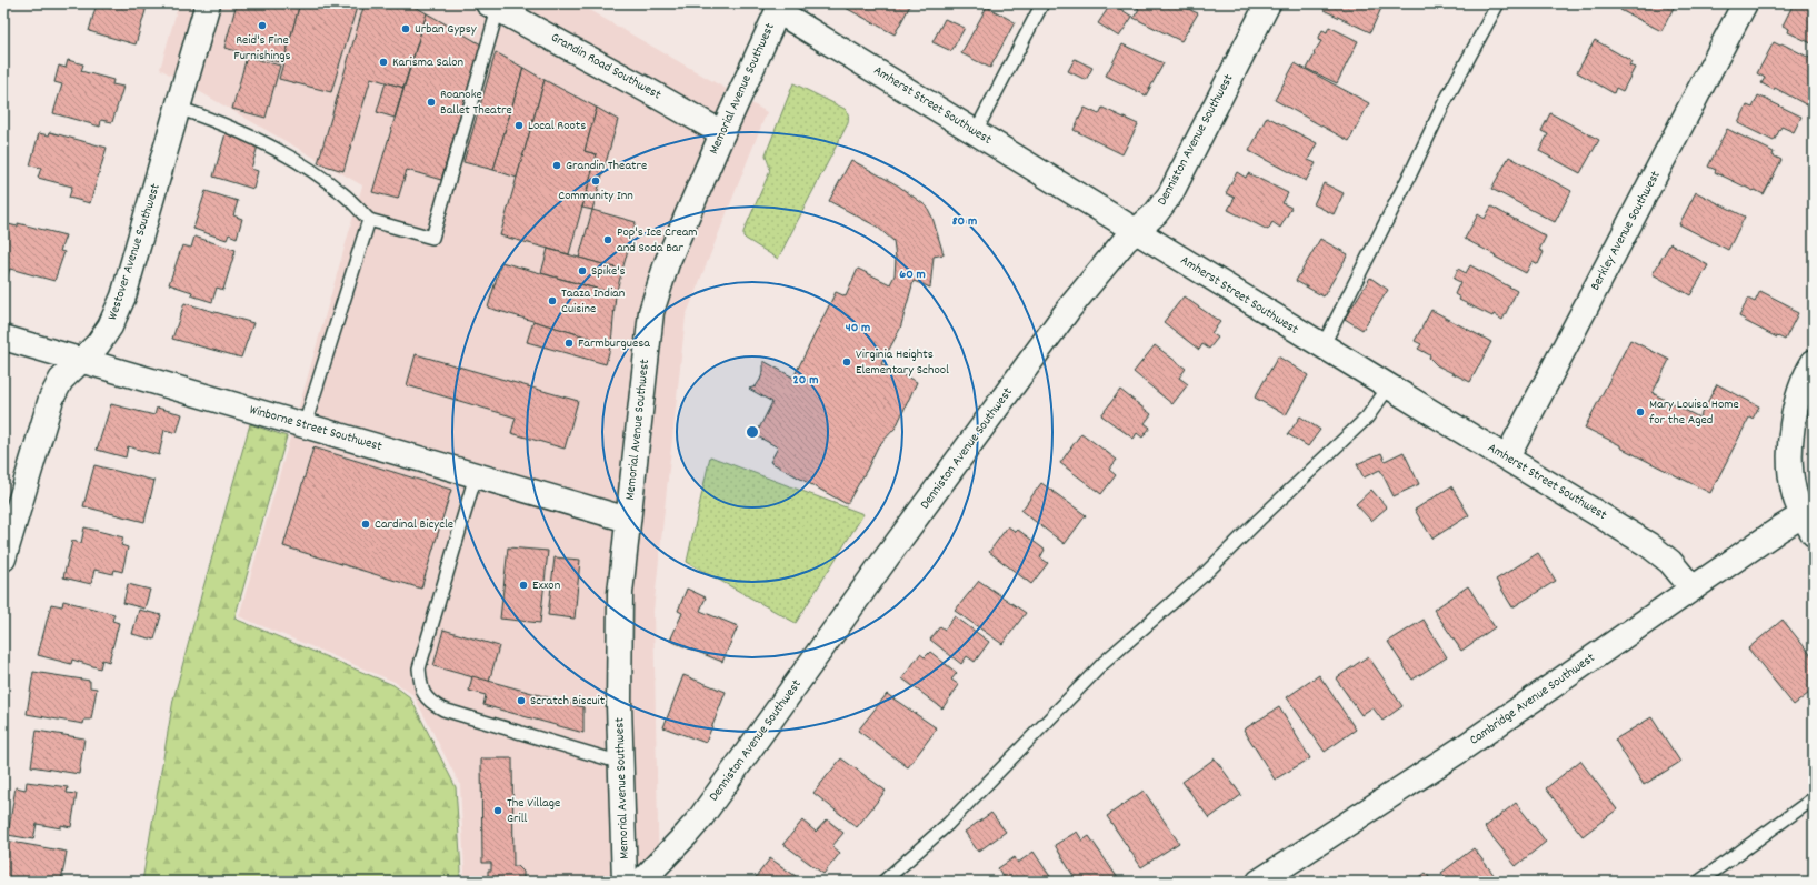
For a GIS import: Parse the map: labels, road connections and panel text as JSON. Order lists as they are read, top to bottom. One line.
{"streets":{"street":["Grandin Road Southwest","Memorial Avenue Southwest","Amherst Street Southwest","Denniston Avenue Southwest","Berkley Avenue Southwest","Westover Avenue Southwest","Winborne Street Southwest","Cambridge Avenue Southwest"]},"crossings":[["Grandin Road Southwest","Memorial Avenue Southwest"],["Memorial Avenue Southwest","Amherst Street Southwest"],["Memorial Avenue Southwest","Winborne Street Southwest"],["Amherst Street Southwest","Denniston Avenue Southwest"],["Amherst Street Southwest","Berkley Avenue Southwest"],["Amherst Street Southwest","Cambridge Avenue Southwest"],["Westover Avenue Southwest","Winborne Street Southwest"]],"places":["Reid's Fine Furnishings","Urban Gypsy","Karisma Salon","Roanoke Ballet Theatre","Local Roots","Grandin Theatre","Community Inn","Pop's Ice Cream and Soda Bar","Spike's","Taaza Indian Cuisine","Farmburguesa","Virginia Heights Elementary School","Mary Louisa Home for the Aged","Cardinal Bicycle","Exxon","Scratch Biscuit","The Village Grill"],"rings":["80 m","60 m","40 m","20 m"]}
